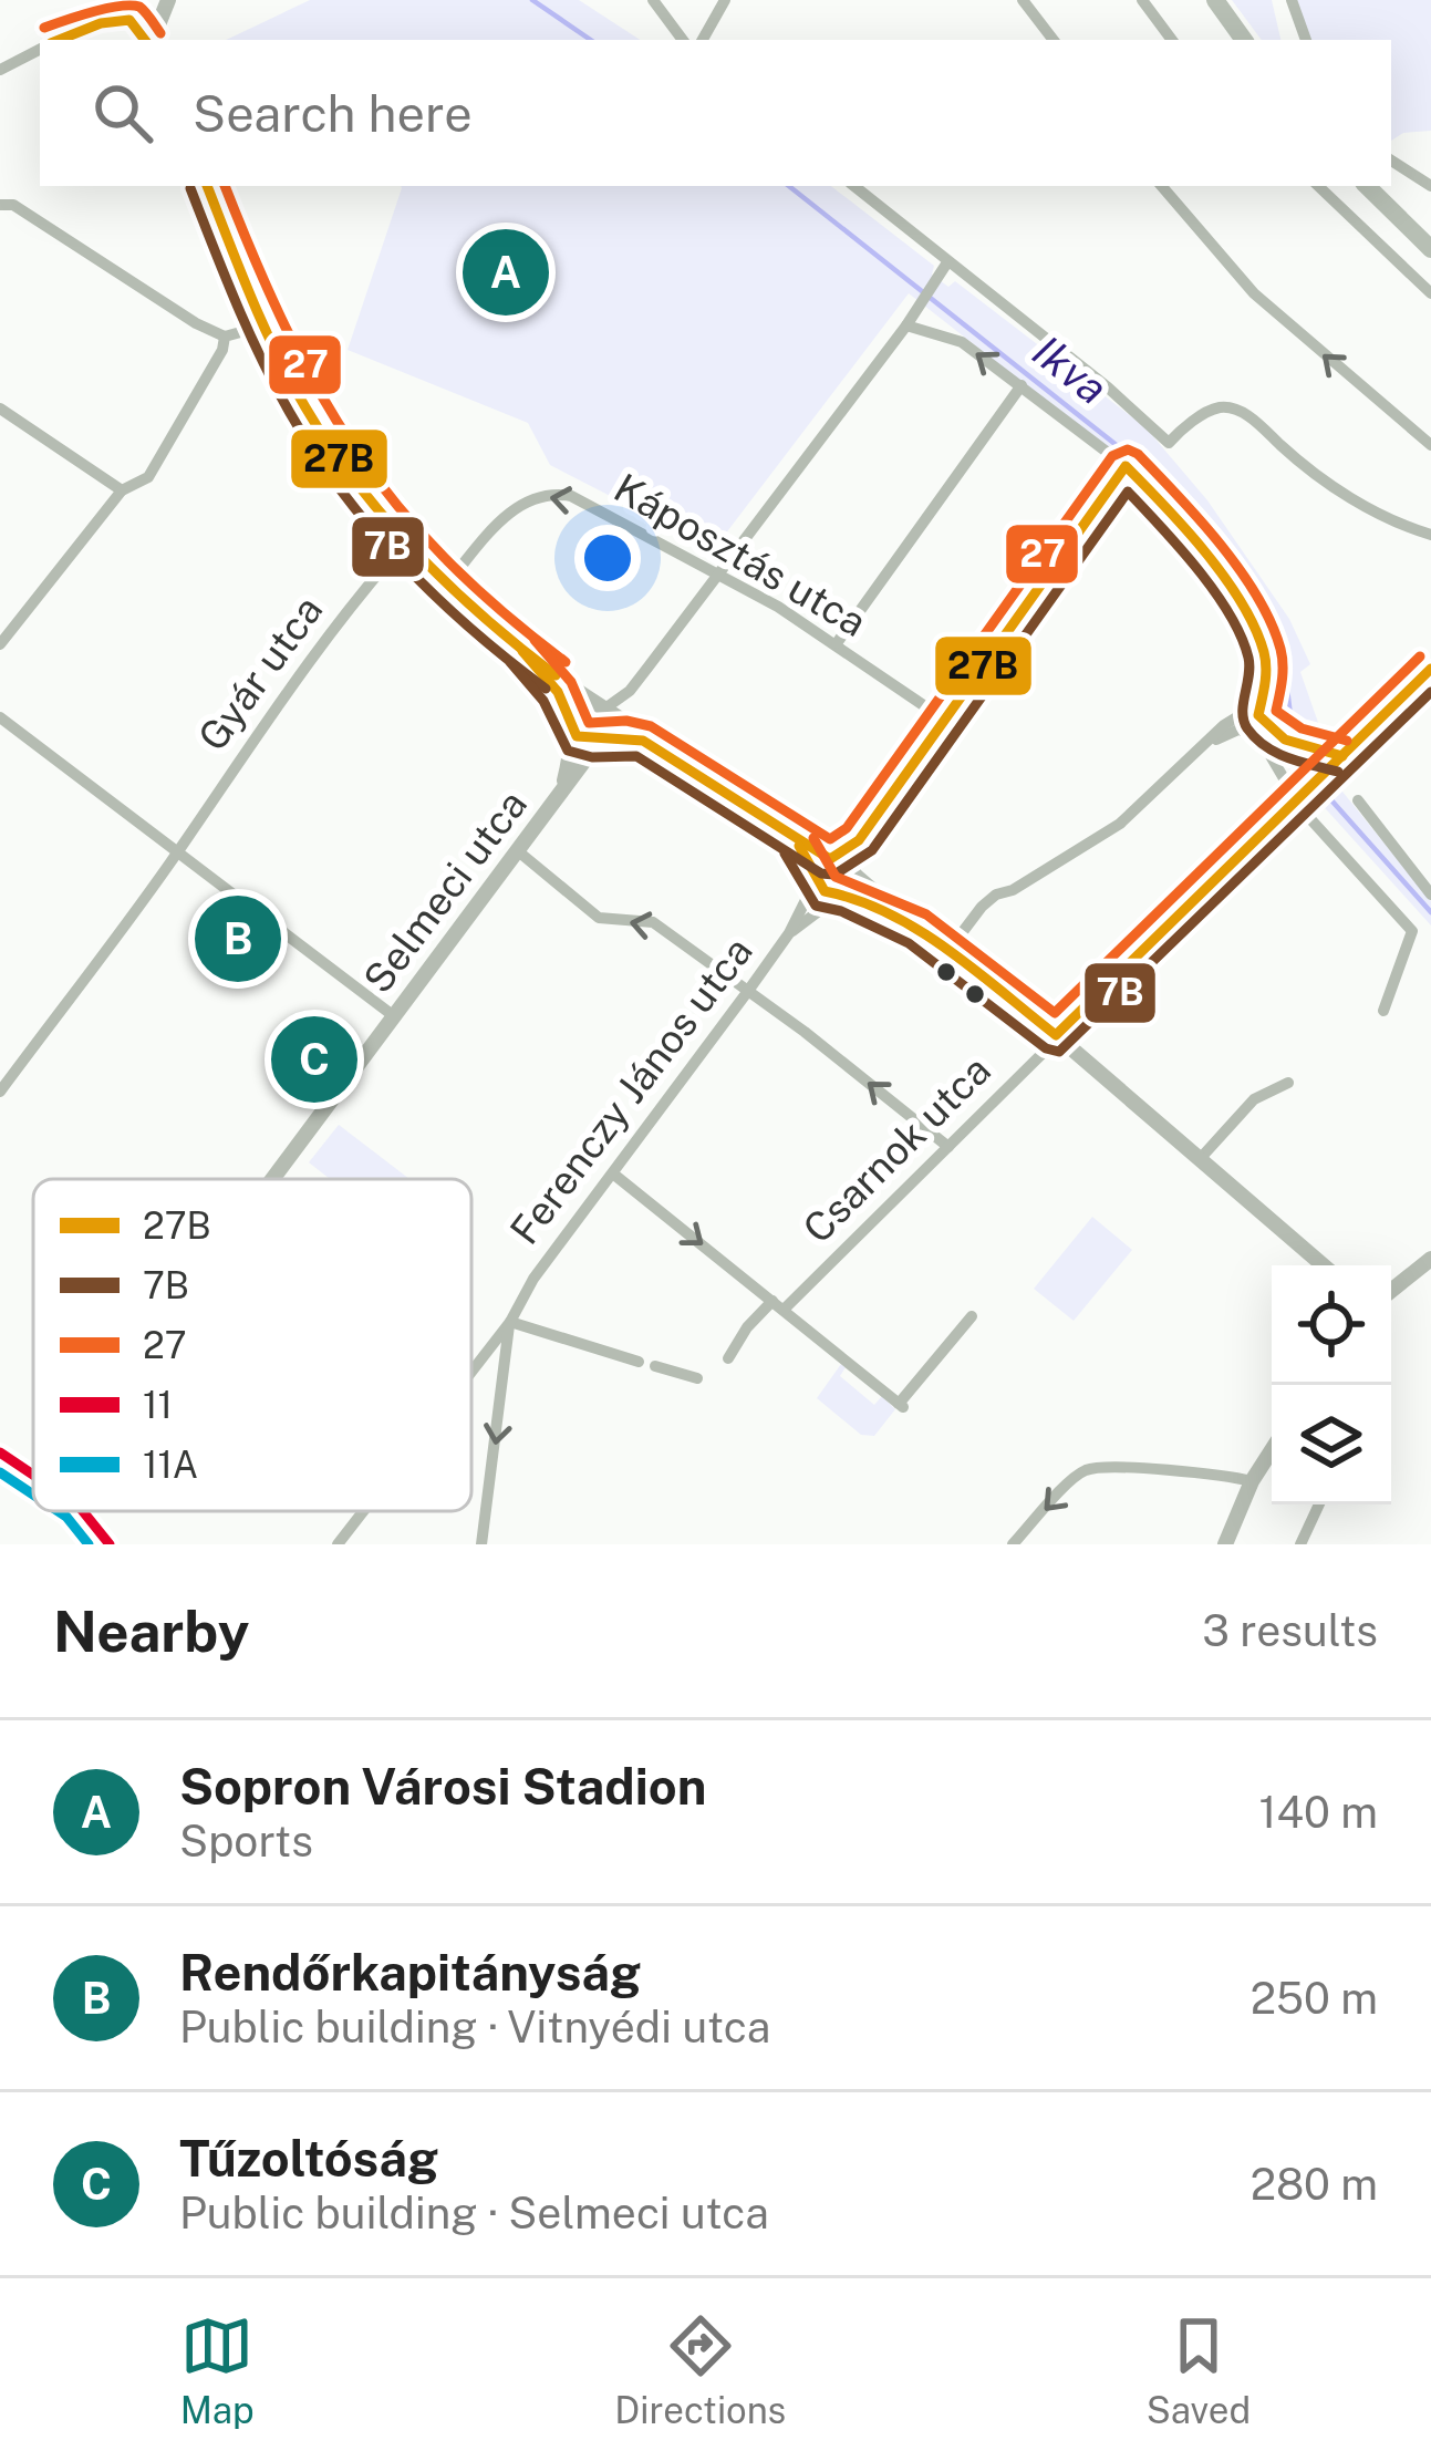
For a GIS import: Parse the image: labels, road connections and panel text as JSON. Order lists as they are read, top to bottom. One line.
{"streets":{"street":["Káposztás utca","Gyár utca","Selmeci utca","Ferenczy János utca","Csarnok utca"]},"one_way":["Káposztás utca"],"water":["Ikva"],"lines":["transit line 27","transit line 27B","transit line 7B","transit line 11","transit line 11A"],"legend":["27B","7B","27","11","11A"],"page":{"search":"Search here","pins":["A","B","C"],"heading":["Nearby","3 results"],"list":[{"mark":"A","name":"Sopron Városi Stadion","note":"Sports","value":"140 m"},{"mark":"B","name":"Rendőrkapitányság","note":"Public building · Vitnyédi utca","value":"250 m"},{"mark":"C","name":"Tűzoltóság","note":"Public building · Selmeci utca","value":"280 m"}],"nav":["Map","Directions","Saved"]}}
